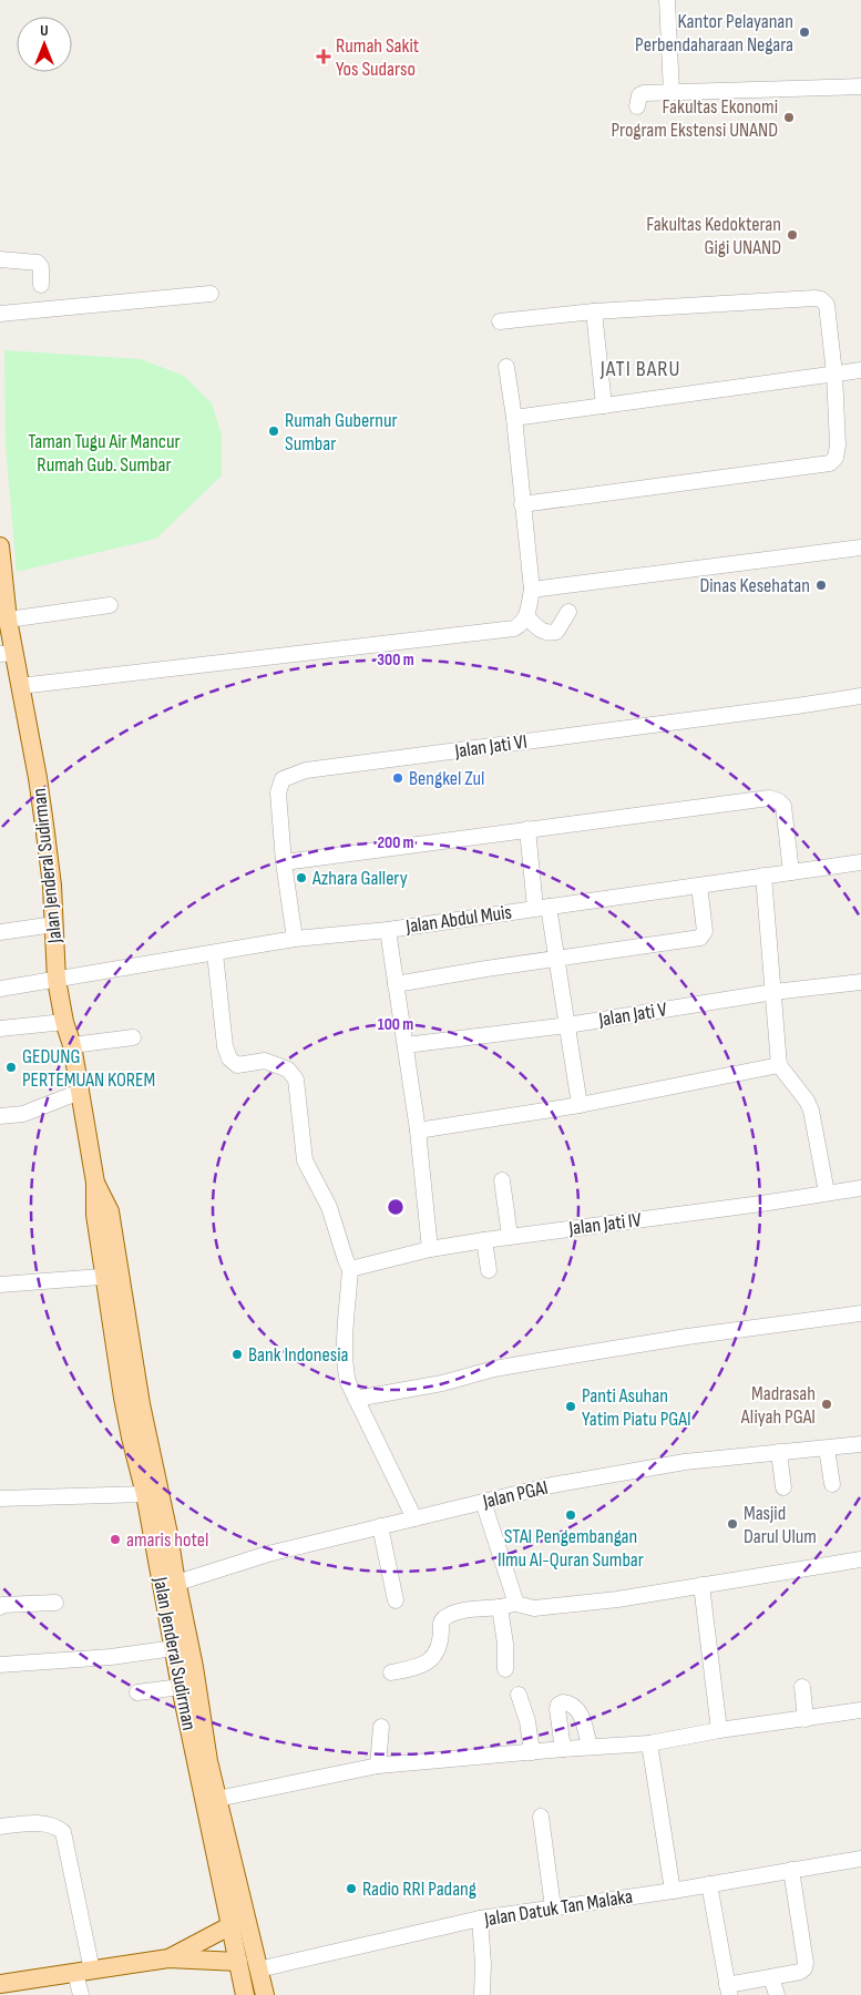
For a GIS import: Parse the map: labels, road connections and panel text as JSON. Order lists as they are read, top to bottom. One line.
{"streets":{"main road":["Jalan Jenderal Sudirman"],"street":["Jalan Jati VI","Jalan Abdul Muis","Jalan Jati V","Jalan Jati IV","Jalan PGAI","Jalan Datuk Tan Malaka"]},"crossings":[["Jalan Jati VI","Jalan Abdul Muis"],["Jalan Jenderal Sudirman","Jalan Abdul Muis"]],"districts":["JATI BARU"],"parks":["Taman Tugu Air Mancur Rumah Gub. Sumbar"],"places":{"other":["Kantor Pelayanan Perbendaharaan Negara","Fakultas Ekonomi Program Ekstensi UNAND","Fakultas Kedokteran Gigi UNAND","Rumah Gubernur Sumbar","Dinas Kesehatan","Bengkel Zul","Azhara Gallery","GEDUNG PERTEMUAN KOREM","Bank Indonesia","Madrasah Aliyah PGAI","Panti Asuhan Yatim Piatu PGAI","STAI Pengembangan Ilmu Al-Quran Sumbar","Masjid Darul Ulum","amaris hotel","Radio RRI Padang"],"health":["Rumah Sakit Yos Sudarso"]},"north":"top","rings":["300 m","200 m","100 m"]}
